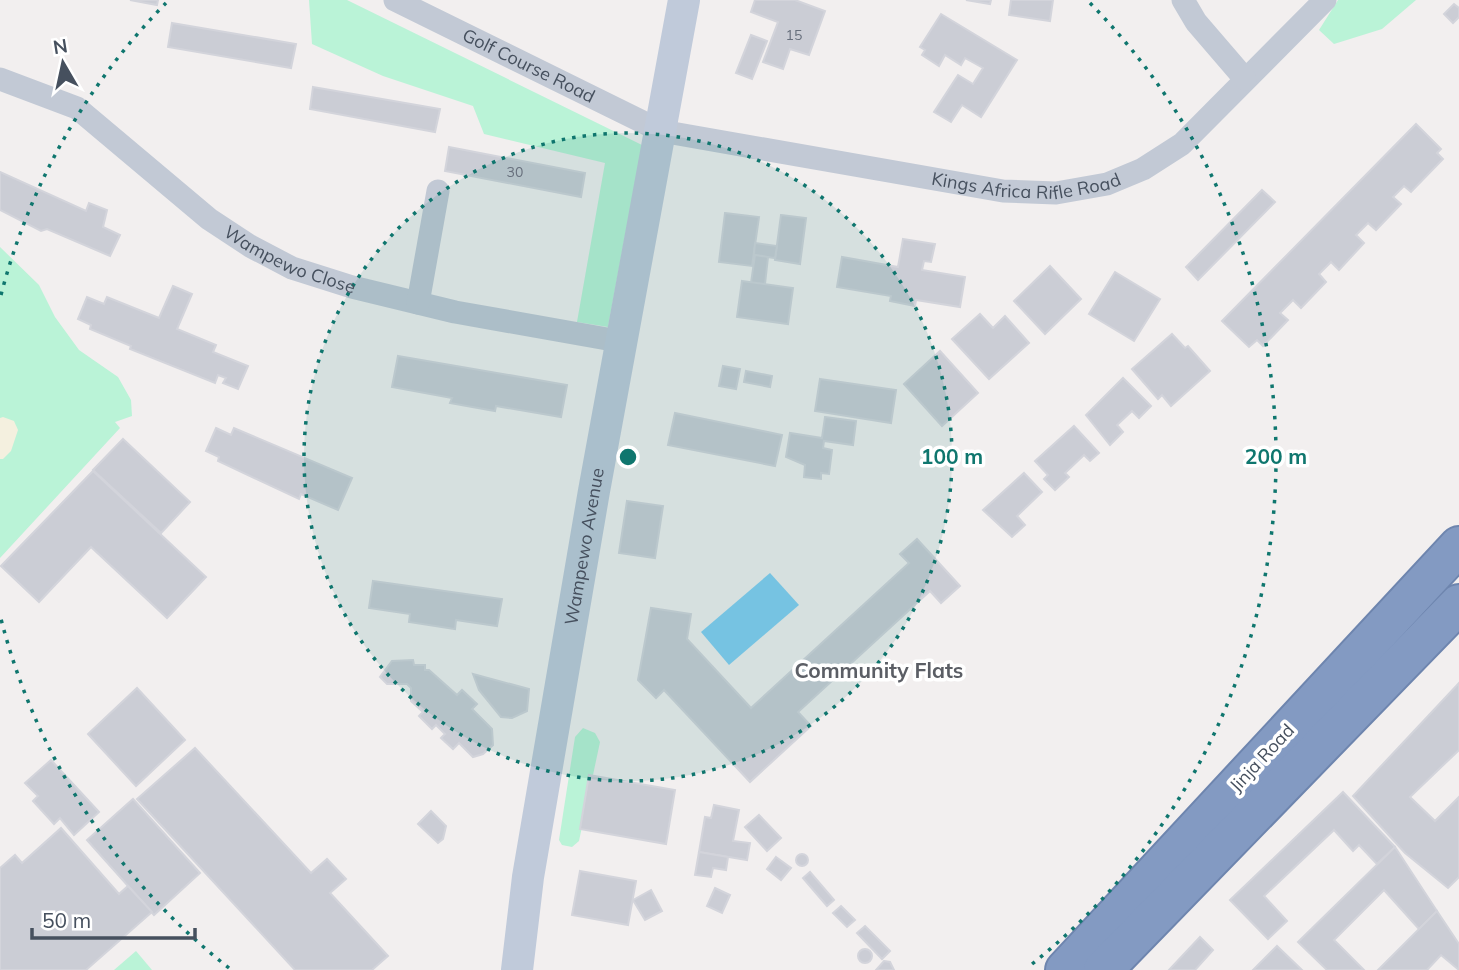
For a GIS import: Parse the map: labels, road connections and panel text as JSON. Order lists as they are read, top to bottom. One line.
{"streets":{"highway":["Jinja Road"],"street":["Golf Course Road","Kings Africa Rifle Road","Wampewo Close","Wampewo Avenue"]},"crossings":[["Golf Course Road","Kings Africa Rifle Road"],["Golf Course Road","Wampewo Avenue"],["Kings Africa Rifle Road","Wampewo Avenue"],["Wampewo Close","Wampewo Avenue"]],"districts":["Community Flats"],"house_numbers":["15","30"],"scale_bar":"50 m","north":"top","rings":["100 m","200 m"]}
